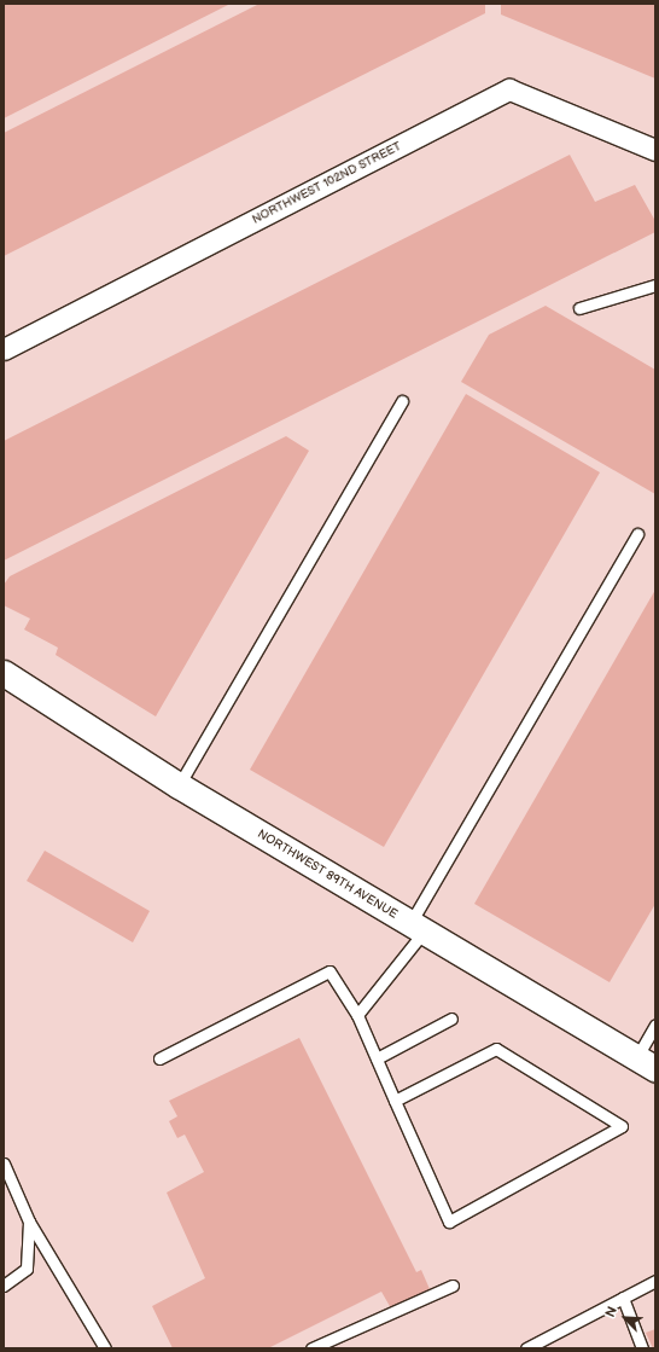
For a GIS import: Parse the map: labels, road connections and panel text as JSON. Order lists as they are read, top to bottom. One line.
{"streets":{"street":["NORTHWEST 102ND STREET","NORTHWEST 89TH AVENUE"]},"north":"top left"}
